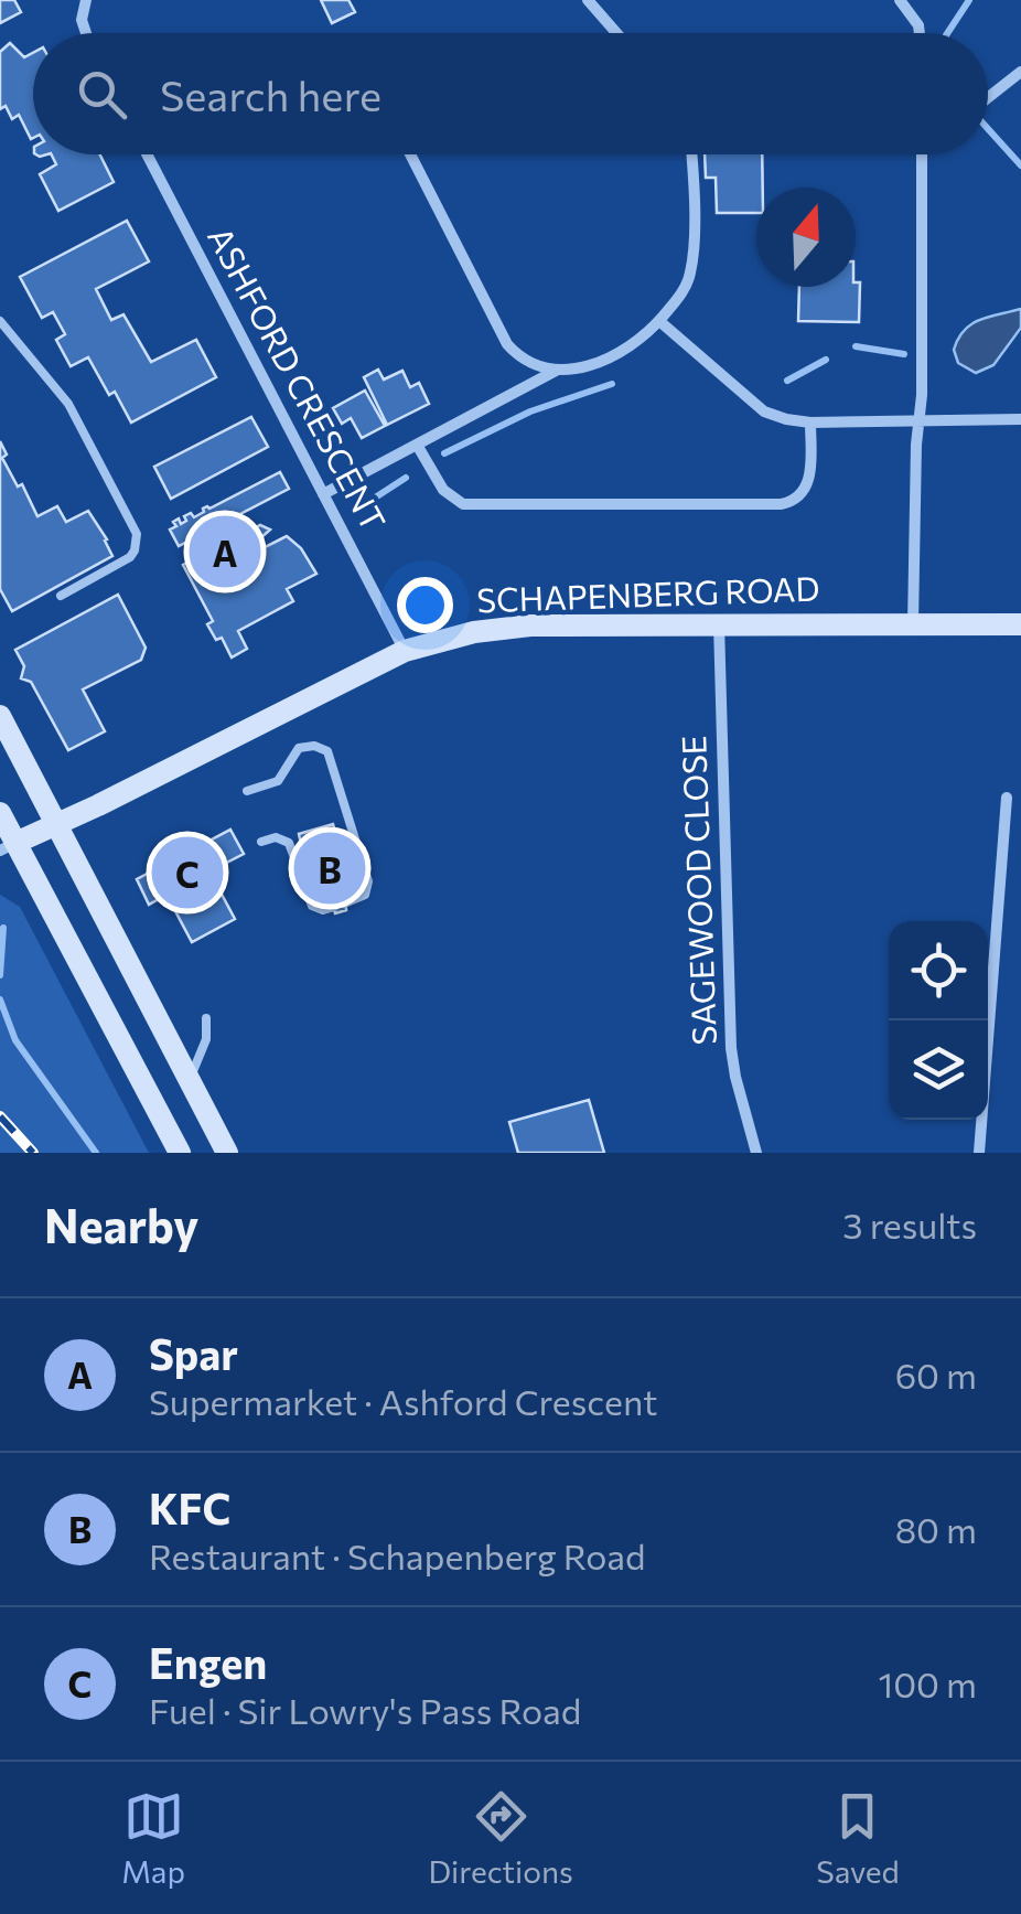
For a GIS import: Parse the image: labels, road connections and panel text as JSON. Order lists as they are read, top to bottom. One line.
{"streets":{"street":["ASHFORD CRESCENT","SCHAPENBERG ROAD","SAGEWOOD CLOSE"]},"crossings":[["ASHFORD CRESCENT","SCHAPENBERG ROAD"],["SCHAPENBERG ROAD","SAGEWOOD CLOSE"]],"north":"top","page":{"search":"Search here","pins":["A","B","C"],"heading":["Nearby","3 results"],"list":[{"mark":"A","name":"Spar","note":"Supermarket · Ashford Crescent","value":"60 m"},{"mark":"B","name":"KFC","note":"Restaurant · Schapenberg Road","value":"80 m"},{"mark":"C","name":"Engen","note":"Fuel · Sir Lowry's Pass Road","value":"100 m"}],"nav":["Map","Directions","Saved"]}}
